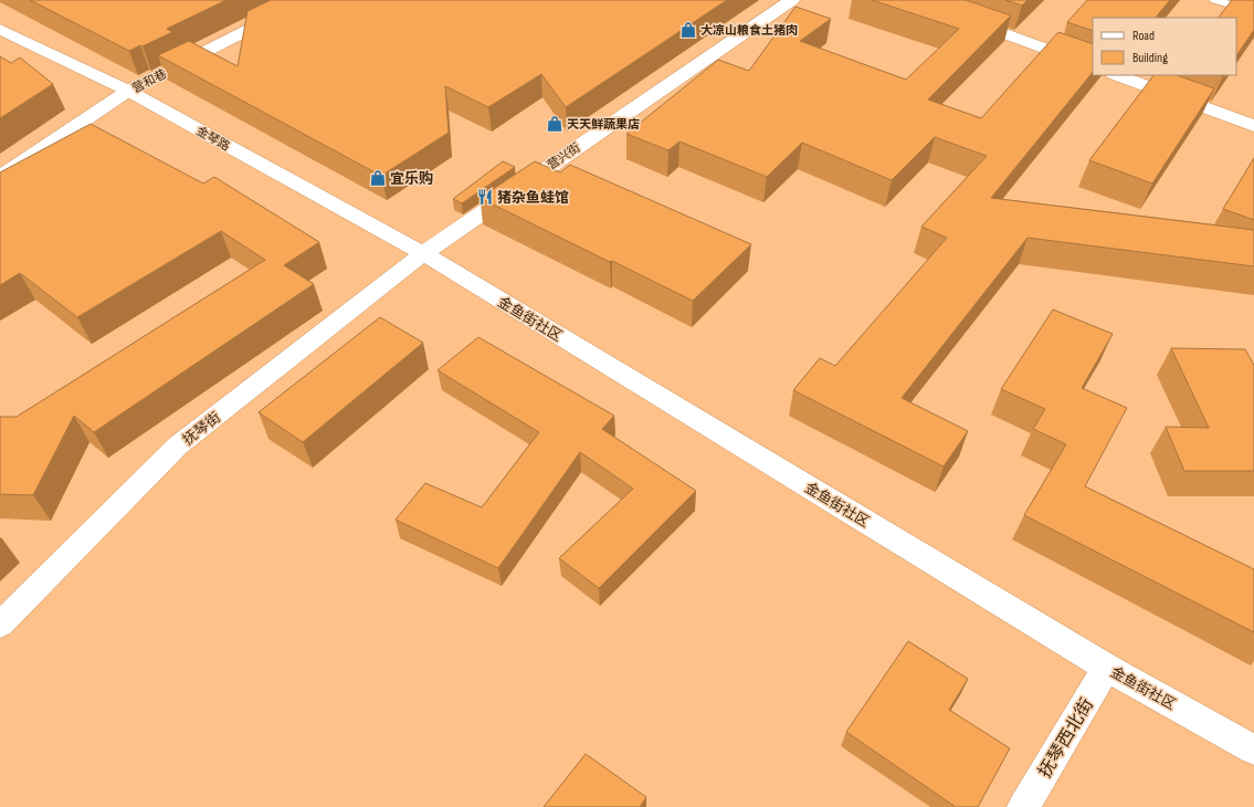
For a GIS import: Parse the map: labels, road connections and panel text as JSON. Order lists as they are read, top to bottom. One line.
{"streets":{"street":["营和巷","金琴路","营兴街","金鱼街社区","抚琴街","抚琴西北街"]},"crossings":[["营和巷","金琴路"],["金琴路","营兴街"],["金琴路","金鱼街社区"],["金琴路","抚琴街"],["营兴街","金鱼街社区"],["营兴街","抚琴街"],["金鱼街社区","抚琴街"],["金鱼街社区","抚琴西北街"]],"places":{"shop":["大凉山粮食土猪肉","天天鲜蔬果店","宜乐购"],"restaurant":["猪杂鱼蛙馆"]},"legend":["Road","Building"]}
